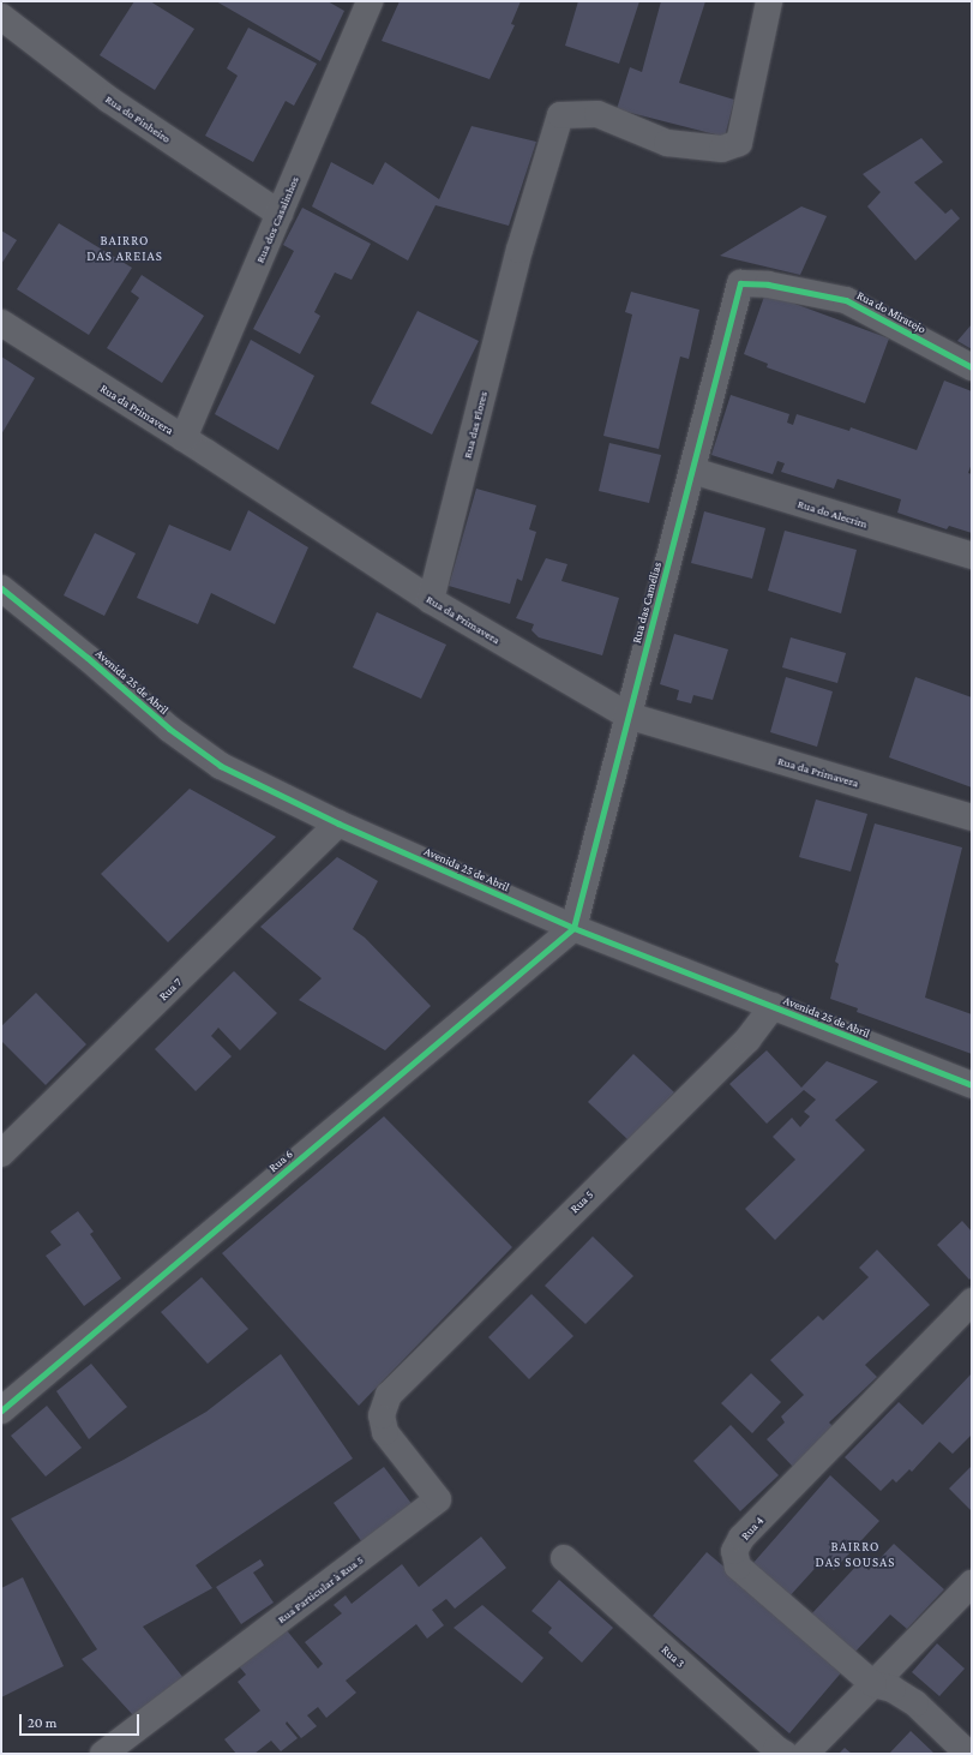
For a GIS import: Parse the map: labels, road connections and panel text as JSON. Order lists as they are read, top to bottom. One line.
{"streets":{"street":["Rua do Pinheiro","Rua dos Casalinhos","Rua do Miratejo","Rua da Primavera","Rua das Flores","Rua do Alecrim","Rua das Camélias","Avenida 25 de Abril","Rua 7","Rua 6","Rua 5","Rua 4","Rua Particular à Rua 5","Rua 3"]},"crossings":[["Rua do Pinheiro","Rua dos Casalinhos"],["Rua dos Casalinhos","Rua da Primavera"],["Rua do Miratejo","Rua das Camélias"],["Rua da Primavera","Rua das Flores"],["Rua da Primavera","Rua das Camélias"],["Rua do Alecrim","Rua das Camélias"],["Rua das Camélias","Avenida 25 de Abril"],["Rua das Camélias","Rua 6"],["Avenida 25 de Abril","Rua 7"],["Avenida 25 de Abril","Rua 6"],["Avenida 25 de Abril","Rua 5"],["Rua 5","Rua Particular à Rua 5"]],"districts":["BAIRRO DAS AREIAS","BAIRRO DAS SOUSAS"],"scale_bar":"20 m"}
